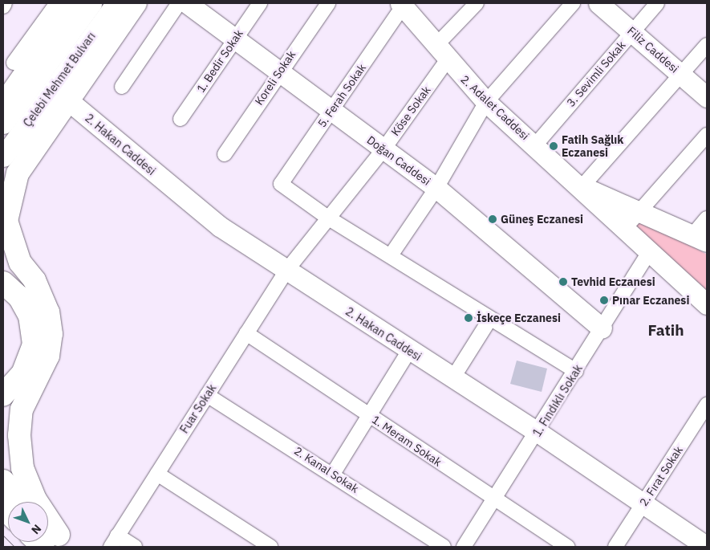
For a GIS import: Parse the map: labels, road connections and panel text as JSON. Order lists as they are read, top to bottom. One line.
{"streets":{"main road":["Filiz Caddesi","Çelebi Mehmet Bulvarı","2. Adalet Caddesi","2. Hakan Caddesi","Doğan Caddesi"],"street":["1. Bedir Sokak","3. Sevimli Sokak","Koreli Sokak","5. Ferah Sokak","Köse Sokak","1. Fındıklı Sokak","Fuar Sokak","1. Meram Sokak","2. Kanal Sokak","2. Fırat Sokak"]},"crossings":[["Filiz Caddesi","3. Sevimli Sokak"],["1. Bedir Sokak","Doğan Caddesi"],["3. Sevimli Sokak","2. Adalet Caddesi"],["Koreli Sokak","Doğan Caddesi"],["5. Ferah Sokak","2. Adalet Caddesi"],["5. Ferah Sokak","Köse Sokak"],["5. Ferah Sokak","Doğan Caddesi"],["2. Adalet Caddesi","Köse Sokak"],["2. Adalet Caddesi","1. Fındıklı Sokak"],["Köse Sokak","2. Hakan Caddesi"],["Köse Sokak","Doğan Caddesi"],["Köse Sokak","Fuar Sokak"],["2. Hakan Caddesi","1. Fındıklı Sokak"],["2. Hakan Caddesi","Fuar Sokak"],["2. Hakan Caddesi","2. Fırat Sokak"],["Doğan Caddesi","1. Fındıklı Sokak"],["1. Fındıklı Sokak","1. Meram Sokak"],["Fuar Sokak","1. Meram Sokak"],["Fuar Sokak","2. Kanal Sokak"]],"districts":["Fatih"],"places":["Fatih Sağlık Eczanesi","Güneş Eczanesi","Tevhid Eczanesi","Pınar Eczanesi","İskeçe Eczanesi"],"north":"bottom right"}
